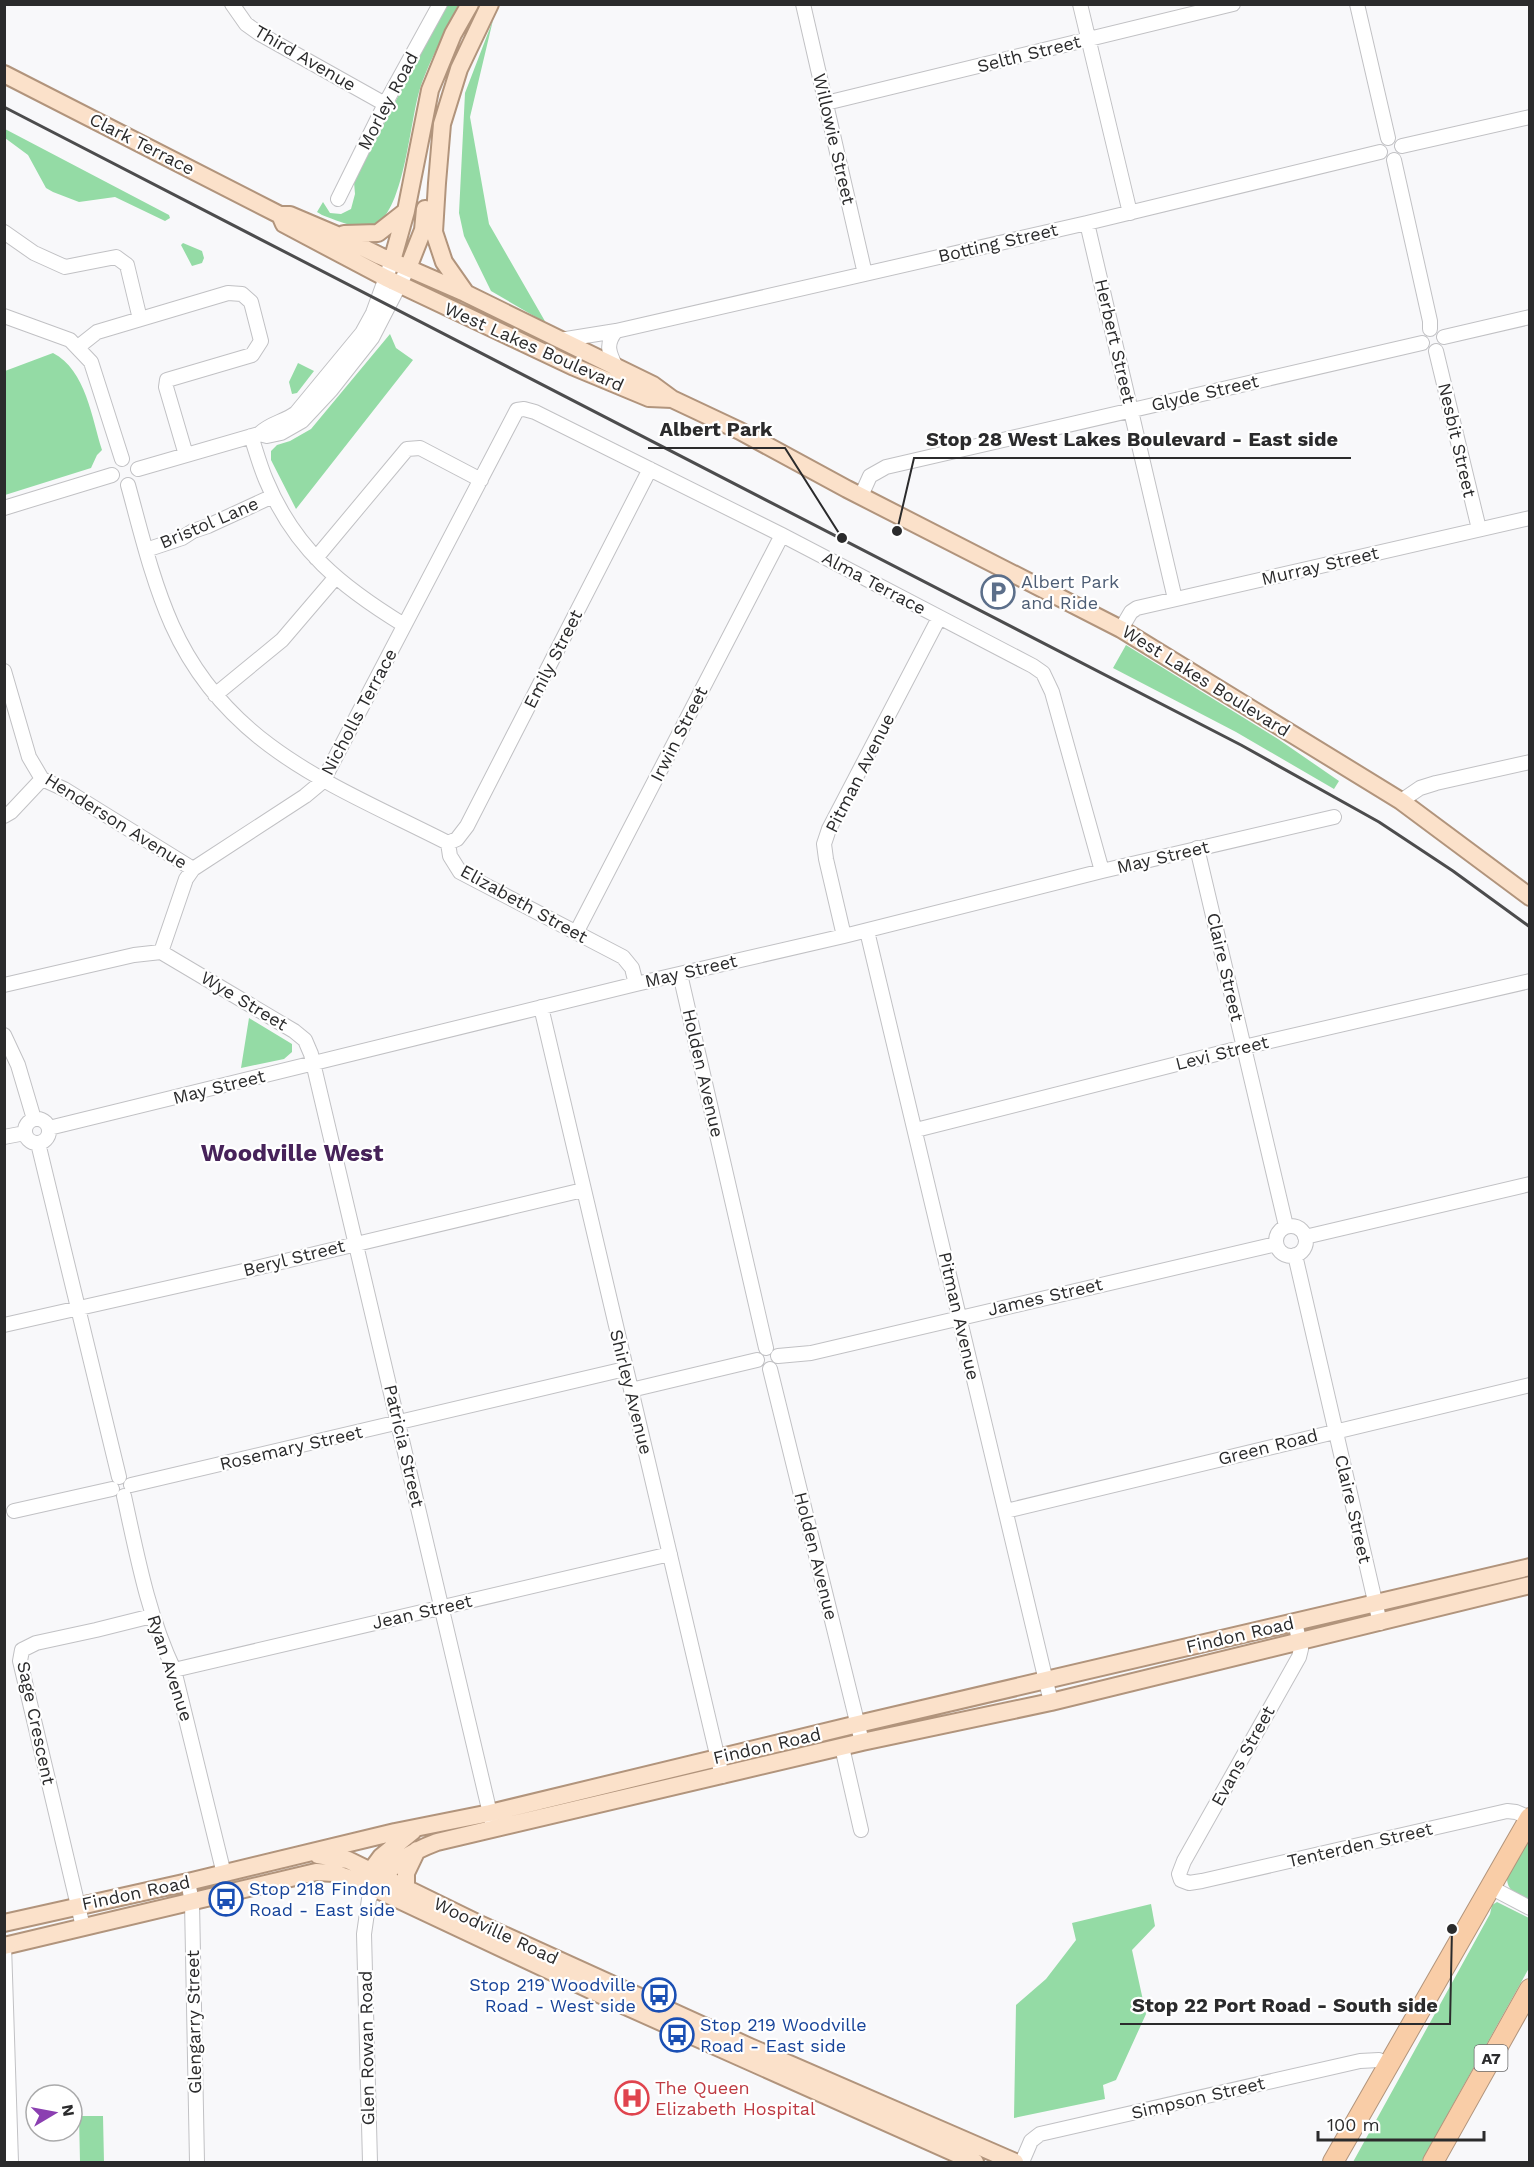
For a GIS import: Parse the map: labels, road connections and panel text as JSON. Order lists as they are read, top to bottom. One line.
{"streets":{"highway":["A7"],"main road":["Clark Terrace","West Lakes Boulevard","Findon Road","Woodville Road"],"street":["Selth Street","Third Avenue","Morley Road","Willowie Street","Botting Street","Herbert Street","Glyde Street","Nesbit Street","Bristol Lane","Murray Street","Alma Terrace","Emily Street","Nicholls Terrace","Irwin Street","Pitman Avenue","Henderson Avenue","May Street","Elizabeth Street","Claire Street","Wye Street","Levi Street","Holden Avenue","Beryl Street","James Street","Shirley Avenue","Patricia Street","Green Road","Rosemary Street","Jean Street","Ryan Avenue","Sage Crescent","Evans Street","Tenterden Street","Glengarry Street","Glen Rowan Road","Simpson Street"]},"crossings":[["Selth Street","Willowie Street"],["Third Avenue","Morley Road"],["Willowie Street","Botting Street"],["Clark Terrace","West Lakes Boulevard"],["Botting Street","Herbert Street"],["Botting Street","West Lakes Boulevard"],["Herbert Street","Glyde Street"],["Herbert Street","Murray Street"],["West Lakes Boulevard","Glyde Street"],["West Lakes Boulevard","Murray Street"],["West Lakes Boulevard","Elizabeth Street"],["Glyde Street","Nesbit Street"],["Nesbit Street","Murray Street"],["Bristol Lane","Elizabeth Street"],["Alma Terrace","Emily Street"],["Alma Terrace","Nicholls Terrace"],["Alma Terrace","Irwin Street"],["Alma Terrace","Pitman Avenue"],["Alma Terrace","May Street"],["Emily Street","Elizabeth Street"],["Nicholls Terrace","Henderson Avenue"],["Nicholls Terrace","Elizabeth Street"],["Irwin Street","Elizabeth Street"],["Pitman Avenue","May Street"],["Pitman Avenue","Levi Street"],["Pitman Avenue","James Street"],["Pitman Avenue","Green Road"],["Pitman Avenue","Findon Road"],["May Street","Elizabeth Street"],["May Street","Claire Street"],["May Street","Wye Street"],["May Street","Holden Avenue"],["May Street","Shirley Avenue"],["May Street","Patricia Street"],["May Street","Ryan Avenue"],["Claire Street","Levi Street"],["Claire Street","James Street"],["Claire Street","Green Road"],["Claire Street","Findon Road"],["Wye Street","Patricia Street"],["Holden Avenue","James Street"],["Holden Avenue","Findon Road"],["Beryl Street","Shirley Avenue"],["Beryl Street","Patricia Street"],["Beryl Street","Ryan Avenue"],["Shirley Avenue","Rosemary Street"],["Shirley Avenue","Jean Street"],["Shirley Avenue","Findon Road"],["Patricia Street","Rosemary Street"],["Patricia Street","Jean Street"],["Patricia Street","Findon Road"],["Rosemary Street","Ryan Avenue"],["Jean Street","Ryan Avenue"],["Findon Road","Ryan Avenue"],["Findon Road","Sage Crescent"],["Findon Road","Evans Street"],["Findon Road","Woodville Road"],["Findon Road","Glengarry Street"],["Findon Road","Glen Rowan Road"],["Ryan Avenue","Sage Crescent"],["Evans Street","Tenterden Street"],["Woodville Road","Glen Rowan Road"]],"districts":["Woodville West"],"places":{"other":["Stop 28 West Lakes Boulevard - East side","Albert Park","Stop 22 Port Road - South side"],"parking":["Albert Park and Ride"],"bus stop":["Stop 218 Findon Road - East side","Stop 219 Woodville Road - West side","Stop 219 Woodville Road - East side"],"hospital":["The Queen Elizabeth Hospital"]},"scale_bar":"100 m","north":"right"}
